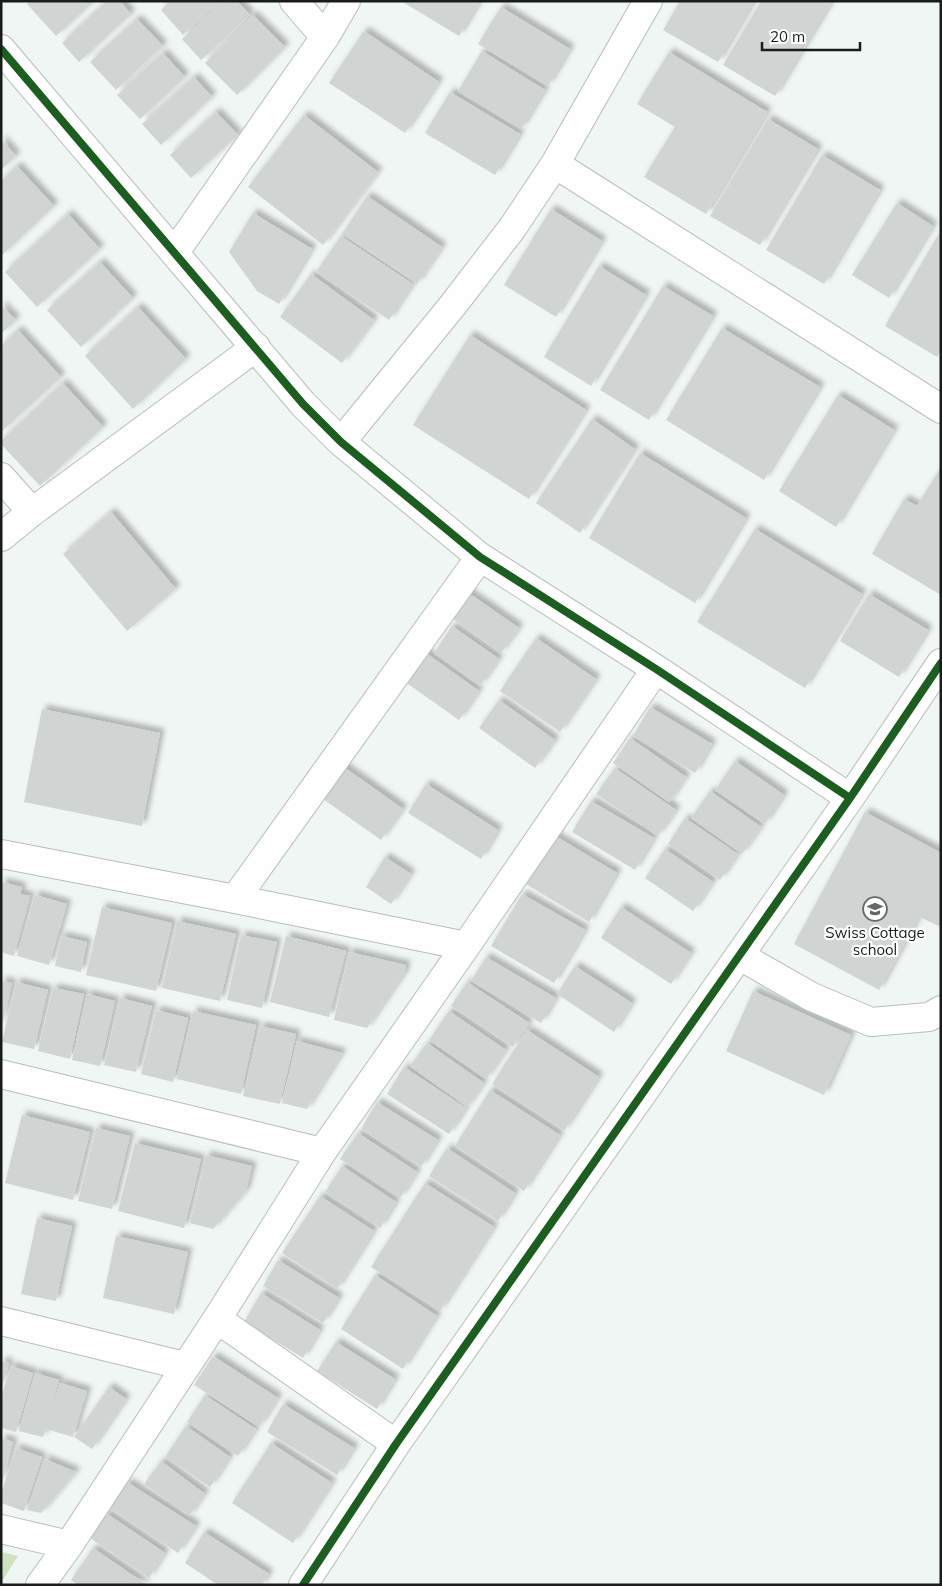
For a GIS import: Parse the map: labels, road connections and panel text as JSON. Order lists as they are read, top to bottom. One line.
{"places":{"school or university":["Swiss Cottage school"]},"scale_bar":"20 m"}
